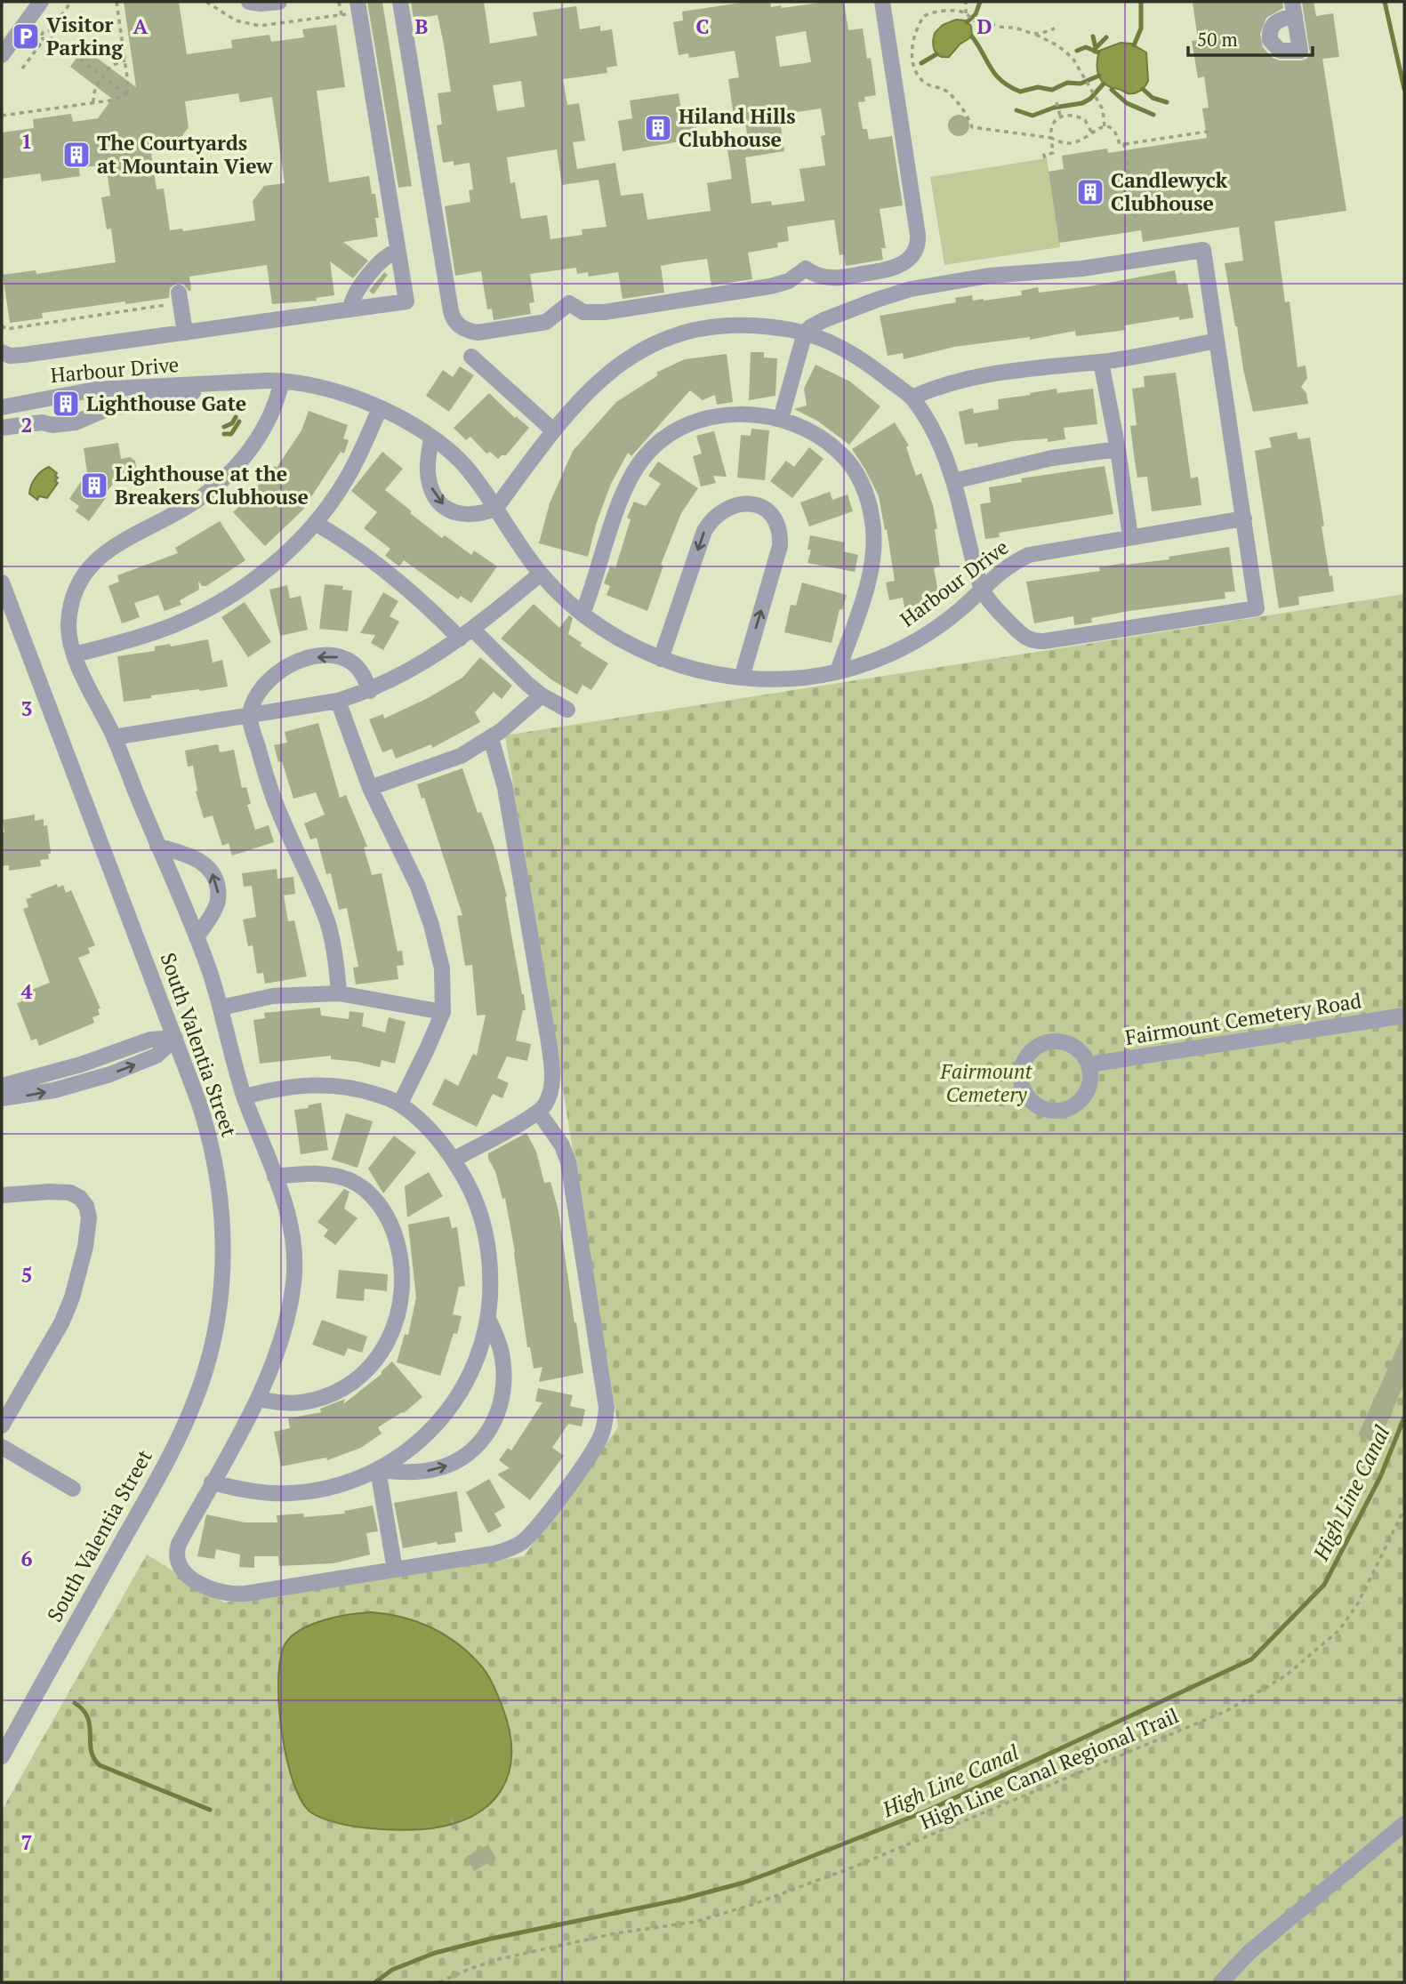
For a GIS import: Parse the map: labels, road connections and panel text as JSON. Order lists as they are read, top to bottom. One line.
{"streets":{"street":["Harbour Drive","Fairmount Cemetery Road","South Valentia Street"],"path":["High Line Canal Regional Trail"]},"water":["High Line Canal"],"parks":["Fairmount Cemetery"],"places":{"parking":["Visitor Parking"],"building":["Hiland Hills Clubhouse","The Courtyards at Mountain View","Candlewyck Clubhouse","Lighthouse Gate","Lighthouse at the Breakers Clubhouse"]},"scale_bar":"50 m","grid":{"columns":["A","B","C","D"],"rows":["1","2","3","4","5","6","7"]}}
